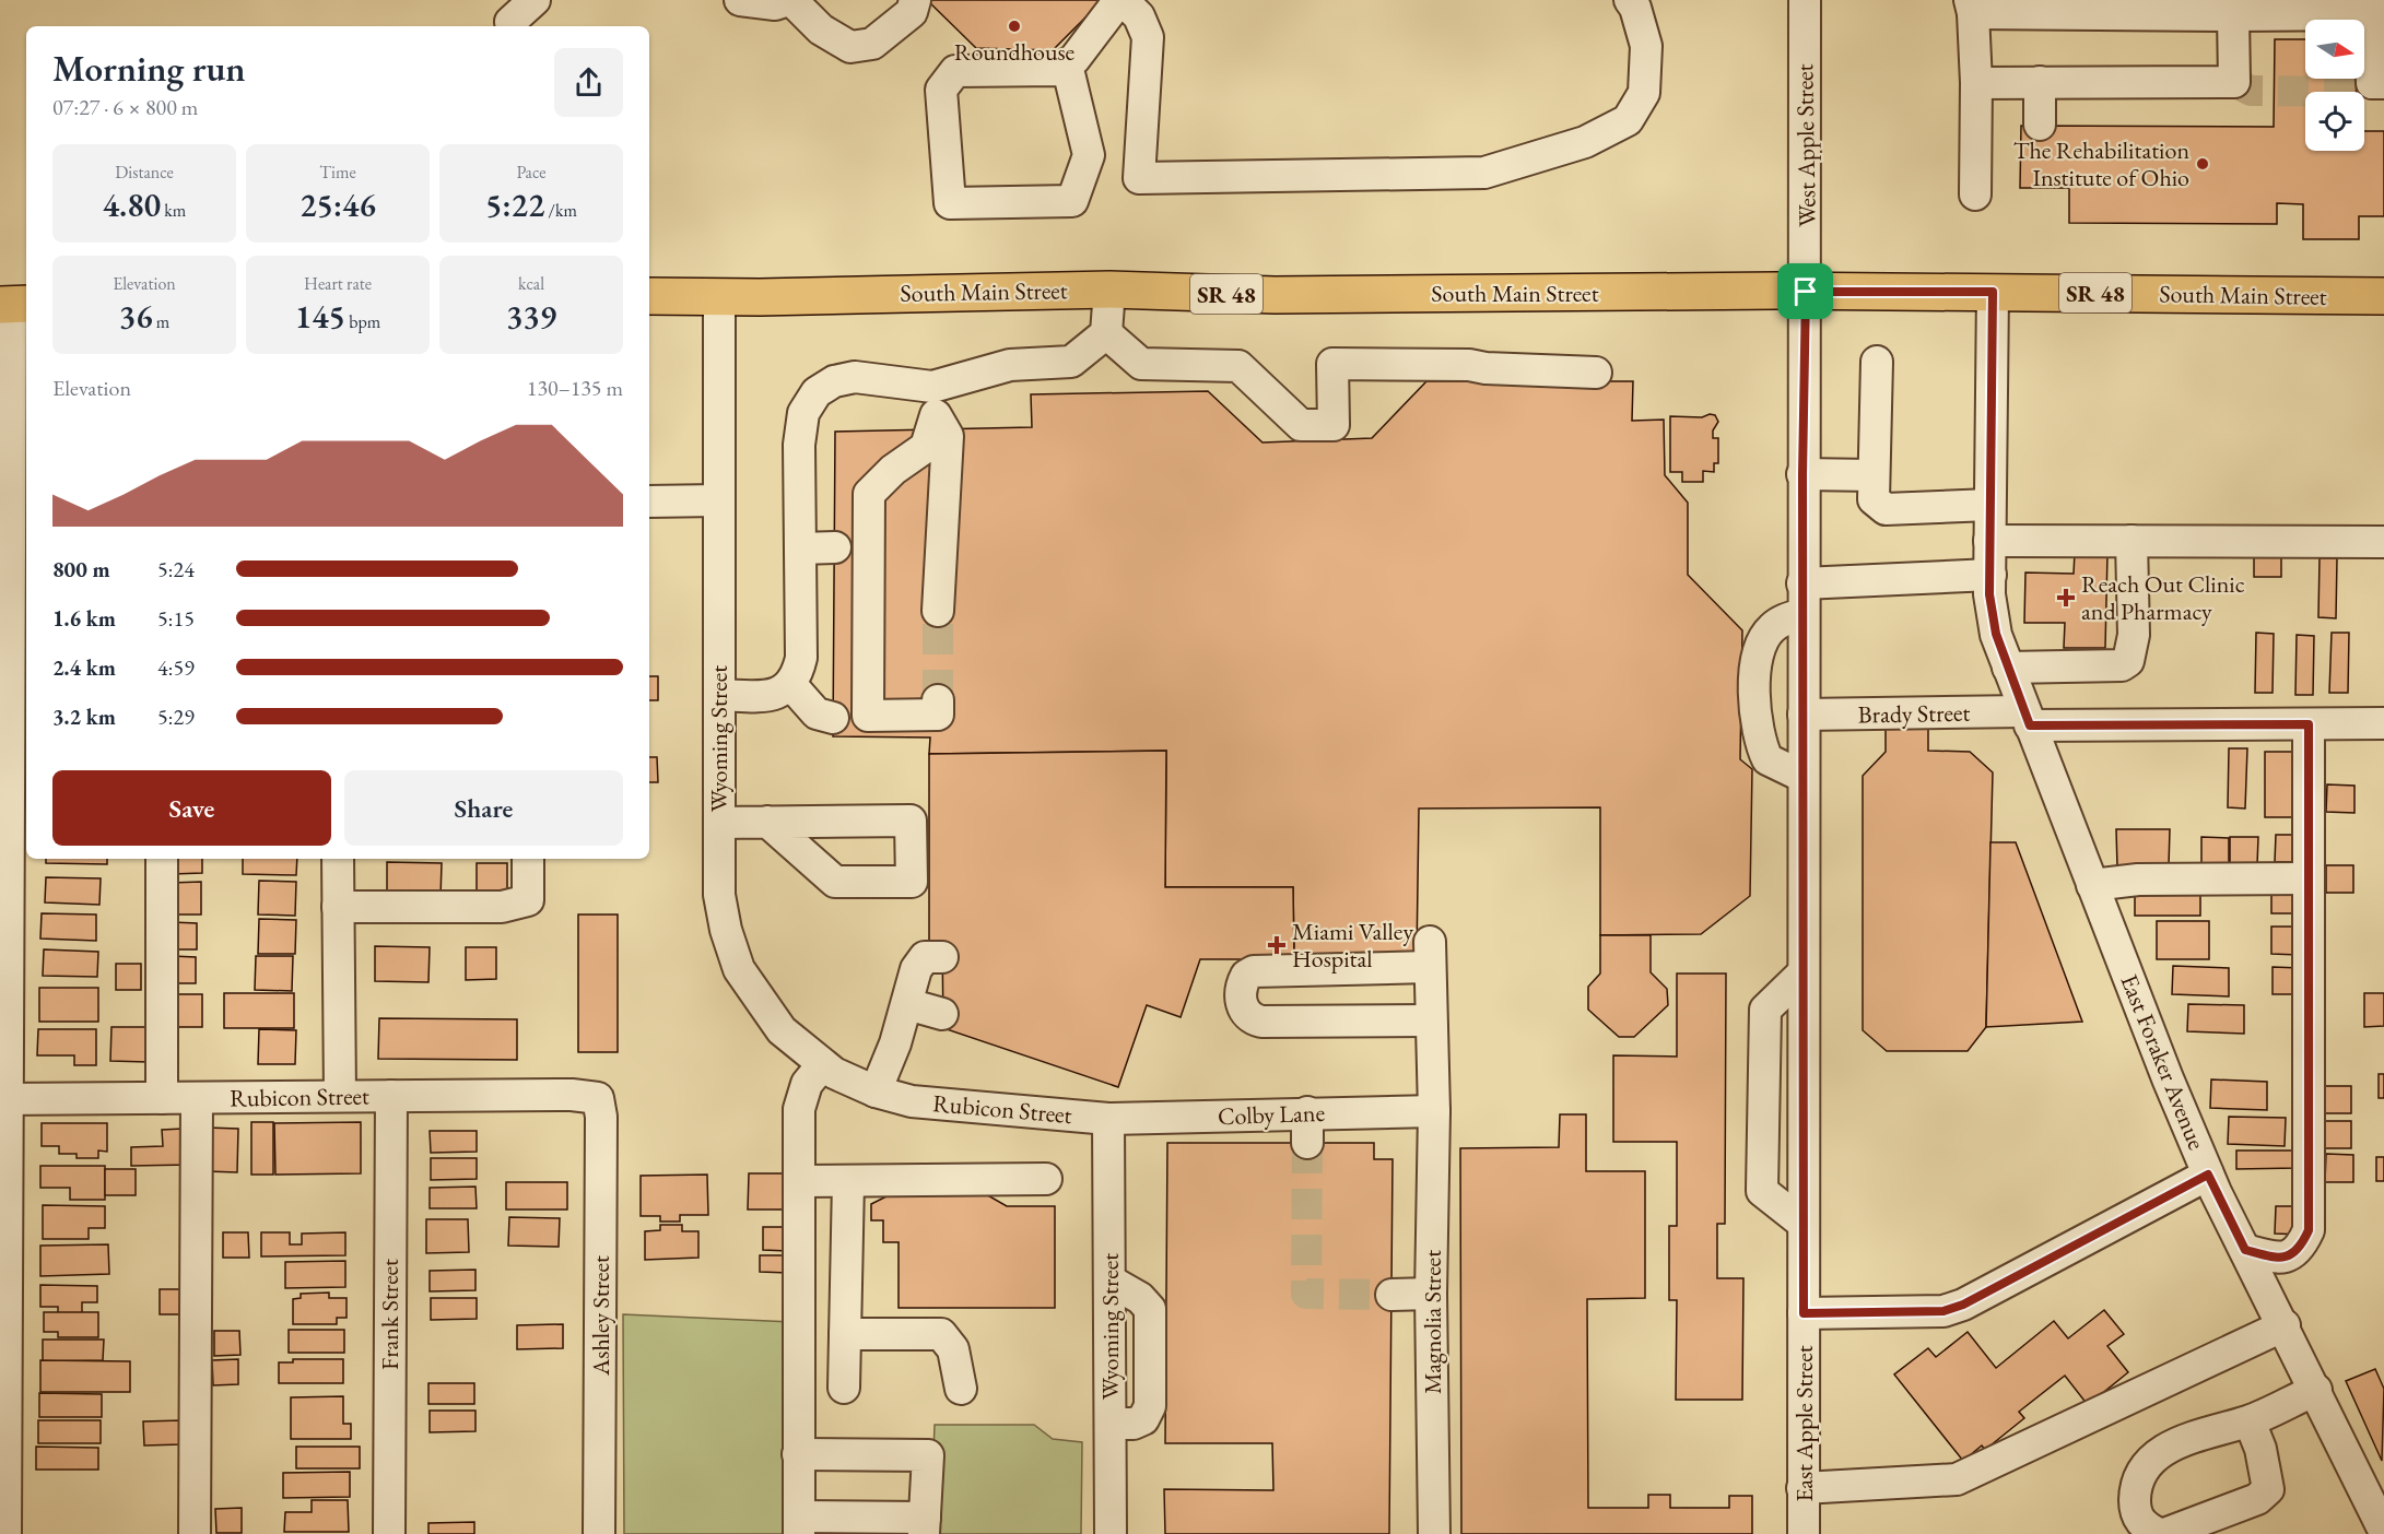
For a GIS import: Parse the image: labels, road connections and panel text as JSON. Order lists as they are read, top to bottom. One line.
{"streets":{"main road":["South Main Street","SR 48"],"street":["West Apple Street","Brady Street","Wyoming Street","East Foraker Avenue","Rubicon Street","Colby Lane","Frank Street","Ashley Street","Magnolia Street","East Apple Street"]},"crossings":[["West Apple Street","South Main Street"],["West Apple Street","East Apple Street"],["South Main Street","Wyoming Street"],["South Main Street","East Foraker Avenue"],["South Main Street","East Apple Street"],["Brady Street","East Foraker Avenue"],["Brady Street","East Apple Street"],["Wyoming Street","Rubicon Street"],["Wyoming Street","Colby Lane"],["Rubicon Street","Colby Lane"],["Rubicon Street","Frank Street"],["Rubicon Street","Ashley Street"],["Colby Lane","Magnolia Street"]],"places":{"other":["Roundhouse","The Rehabilitation Institute of Ohio"],"health":["Reach Out Clinic and Pharmacy","Miami Valley Hospital"]},"north":"right","page":{"heading":["Morning run","07:27 · 6 × 800 m"],"stats":[["Distance","4.80 km"],["Time","25:46"],["Pace","5:22 /km"],["Elevation","36 m"],["Heart rate","145 bpm"],["kcal","339"]],"chart":["Elevation","130–135 m"],"list":[{"name":"800 m","note":"5:24"},{"name":"1.6 km","note":"5:15"},{"name":"2.4 km","note":"4:59"},{"name":"3.2 km","note":"5:29"}],"buttons":["Save","Share"]}}
